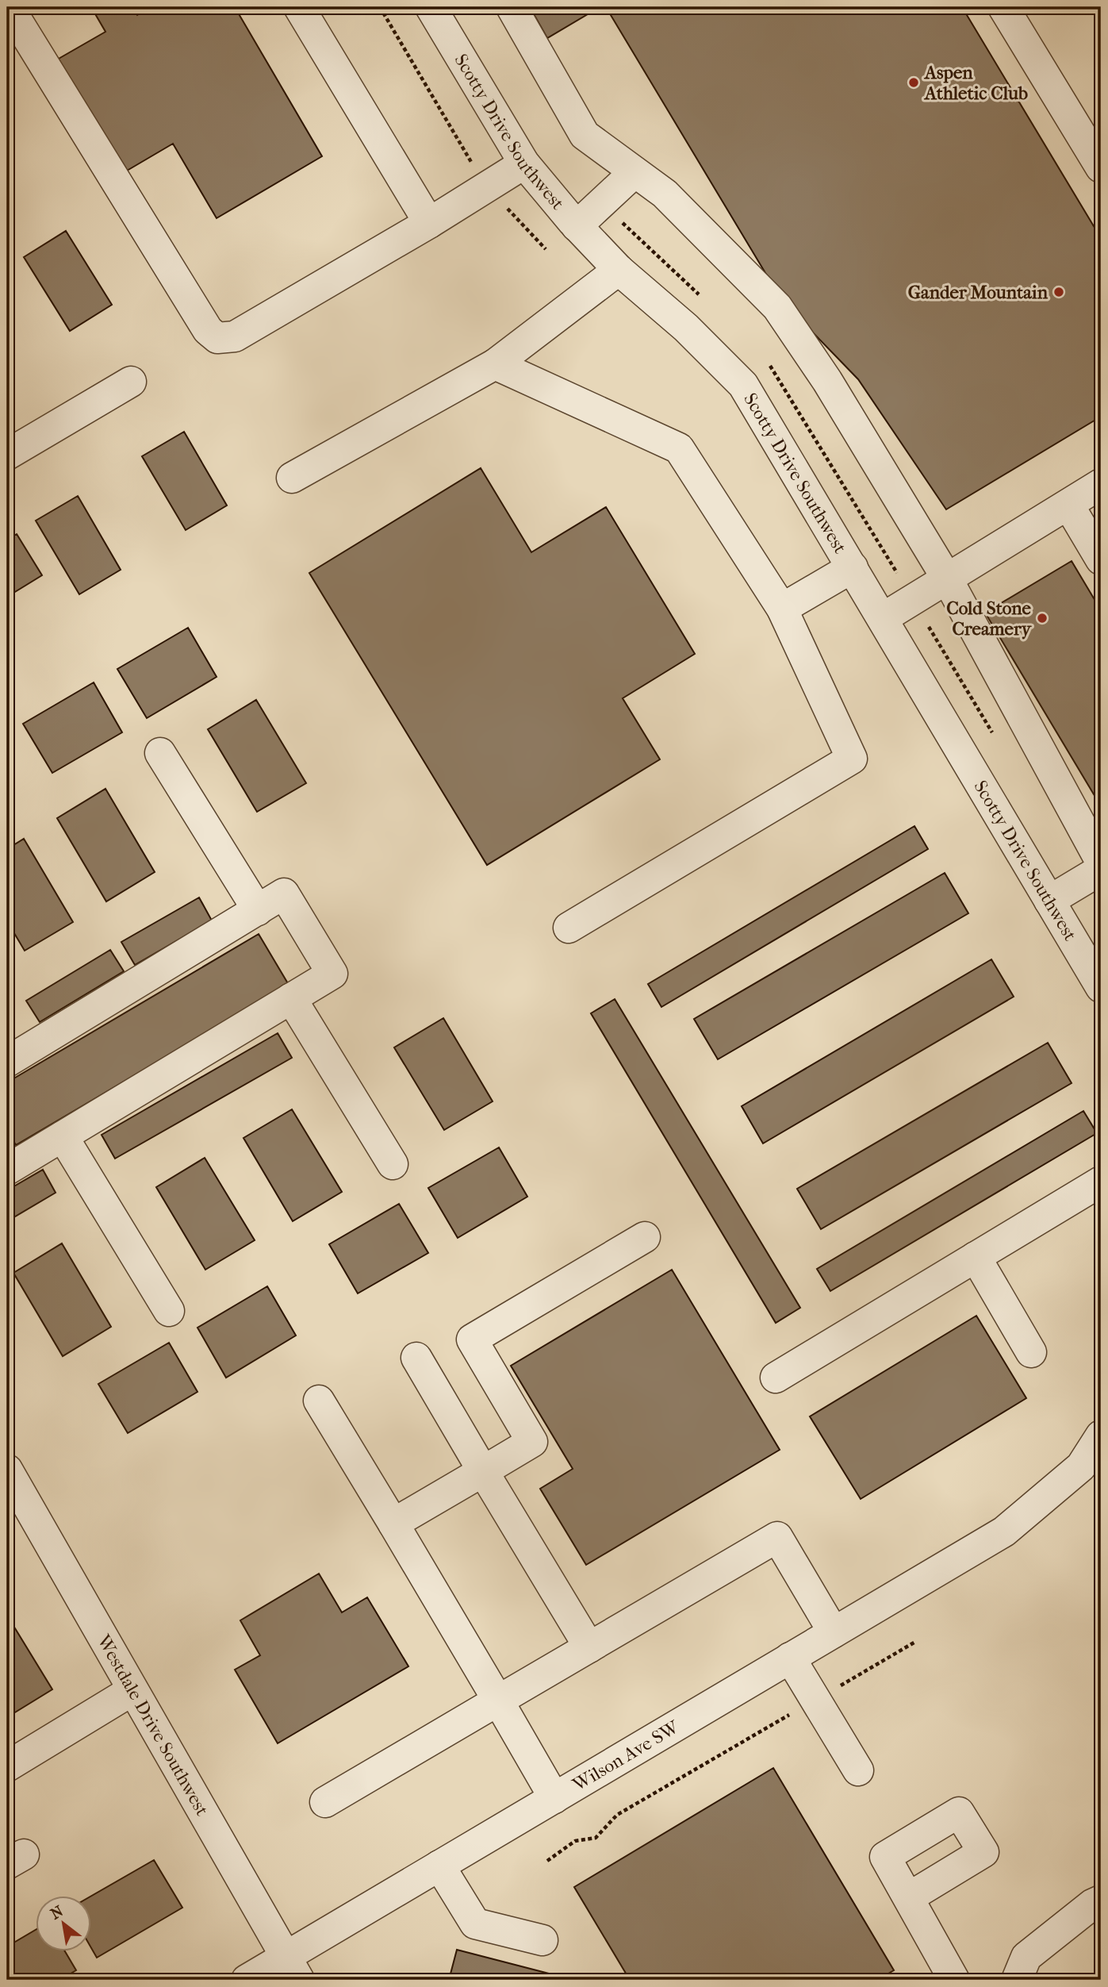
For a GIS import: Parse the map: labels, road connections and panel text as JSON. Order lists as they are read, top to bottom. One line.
{"streets":{"street":["Scotty Drive Southwest","Westdale Drive Southwest","Wilson Ave SW"]},"crossings":[["Westdale Drive Southwest","Wilson Ave SW"]],"places":["Aspen Athletic Club","Gander Mountain","Cold Stone Creamery"],"north":"top left"}
